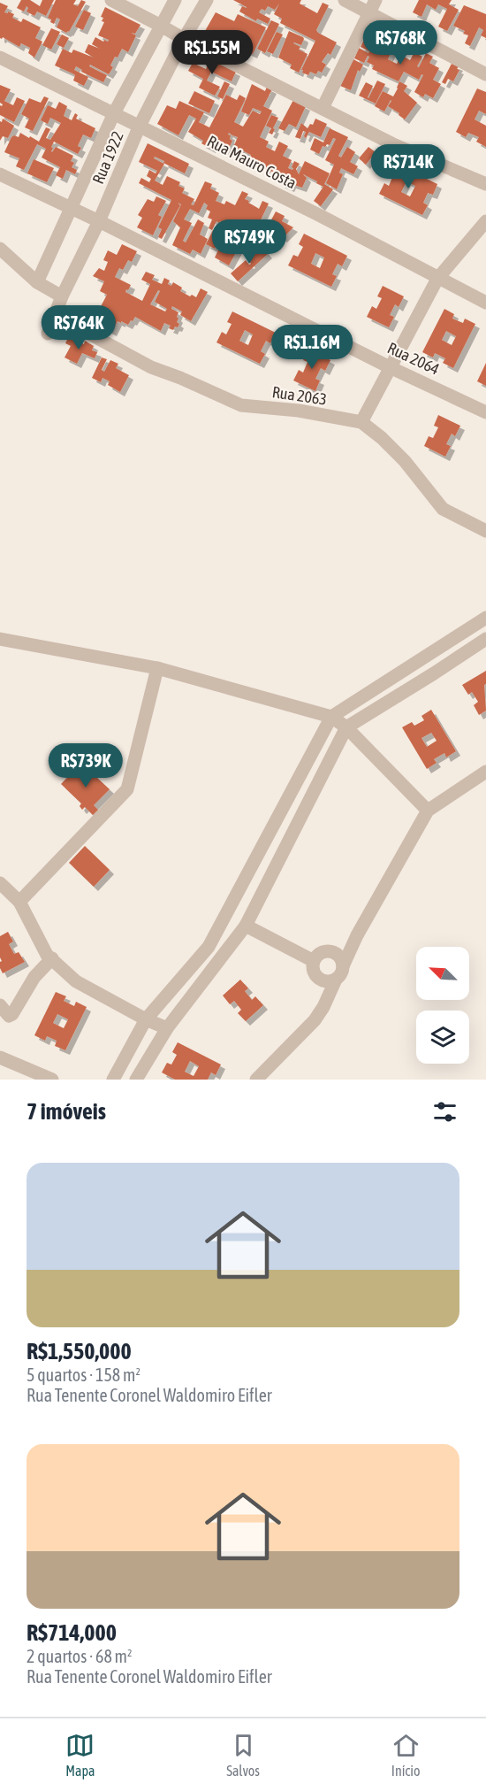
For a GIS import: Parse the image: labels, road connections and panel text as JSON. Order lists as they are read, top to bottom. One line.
{"streets":{"street":["Rua 1922","Rua Mauro Costa","Rua 2064","Rua 2063"]},"crossings":[["Rua 1922","Rua Mauro Costa"],["Rua 1922","Rua 2064"],["Rua 1922","Rua 2063"]],"north":"top left","page":{"price":["R$768K","R$1.55M","R$714K","R$749K","R$764K","R$1.16M","R$739K"],"heading":"7 imóveis","list":[{"name":"R$1,550,000","note":"5 quartos · 158 m² · Rua Tenente Coronel Waldomiro Eifler"},{"name":"R$714,000","note":"2 quartos · 68 m² · Rua Tenente Coronel Waldomiro Eifler"}],"tabs":["Mapa","Salvos","Início"]}}
